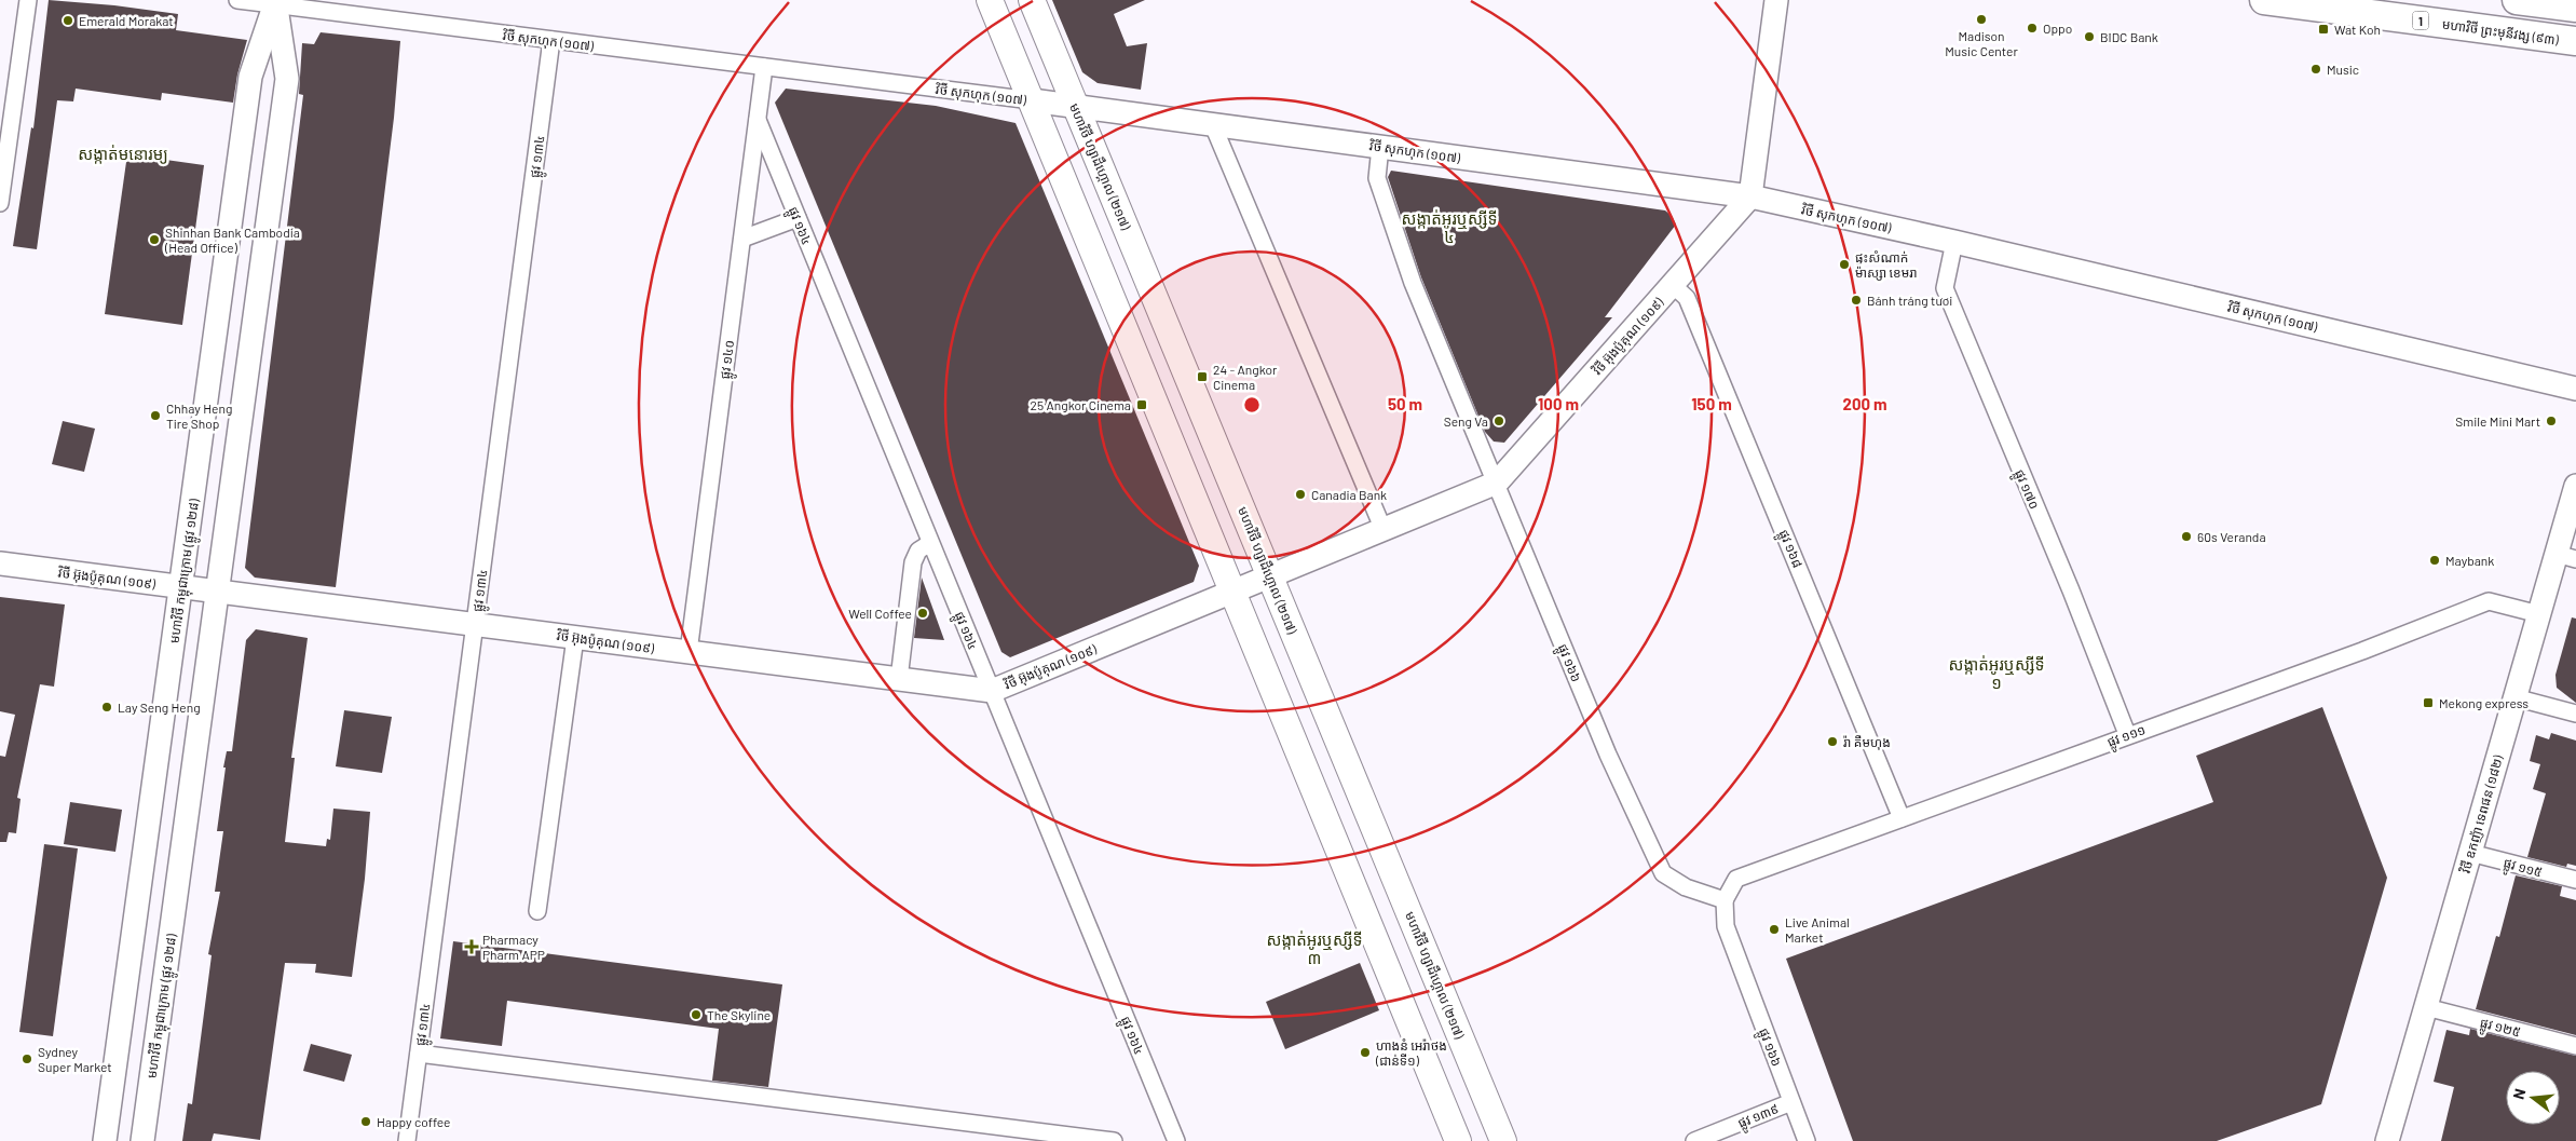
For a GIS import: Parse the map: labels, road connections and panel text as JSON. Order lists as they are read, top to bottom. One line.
{"streets":{"highway":["1","មហាវិថី ព្រះមុនីវង្ស (៩៣)"],"main road":["មហាវិថី ហ្សាដឹហ្គោល (២១៧)"],"street":["វិថី សុកហុក (១០៧)","ផ្លូវ ១៣៤","ផ្លូវ ១៦៤","វិថី អ៊ុងប៉ូគុណ (១០៩)","ផ្លូវ ១៤០","ផ្លូវ ១៧០","ផ្លូវ ១៦៨","មហាវិថី កម្ពុជាក្រោម (ផ្លូវ ១២៨)","ផ្លូវ ១៦៦","ផ្លូវ ១១១","វិថី ឧកញ៉ា ទេពផន (១៨២)","ផ្លូវ ១១៥","ផ្លូវ ១២៥","ផ្លូវ ១៣៩"]},"crossings":[["វិថី សុកហុក (១០៧)","ផ្លូវ ១៣៤"],["វិថី សុកហុក (១០៧)","មហាវិថី ហ្សាដឹហ្គោល (២១៧)"],["វិថី សុកហុក (១០៧)","វិថី អ៊ុងប៉ូគុណ (១០៩)"],["វិថី សុកហុក (១០៧)","ផ្លូវ ១៤០"],["វិថី សុកហុក (១០៧)","ផ្លូវ ១៧០"],["វិថី សុកហុក (១០៧)","មហាវិថី កម្ពុជាក្រោម (ផ្លូវ ១២៨)"],["វិថី សុកហុក (១០៧)","ផ្លូវ ១៦៦"],["ផ្លូវ ១៣៤","វិថី អ៊ុងប៉ូគុណ (១០៩)"],["មហាវិថី ហ្សាដឹហ្គោល (២១៧)","វិថី អ៊ុងប៉ូគុណ (១០៩)"],["ផ្លូវ ១៦៤","វិថី អ៊ុងប៉ូគុណ (១០៩)"],["ផ្លូវ ១៦៤","ផ្លូវ ១៤០"],["វិថី អ៊ុងប៉ូគុណ (១០៩)","ផ្លូវ ១៤០"],["វិថី អ៊ុងប៉ូគុណ (១០៩)","ផ្លូវ ១៦៨"],["វិថី អ៊ុងប៉ូគុណ (១០៩)","មហាវិថី កម្ពុជាក្រោម (ផ្លូវ ១២៨)"],["វិថី អ៊ុងប៉ូគុណ (១០៩)","ផ្លូវ ១៦៦"],["ផ្លូវ ១៧០","ផ្លូវ ១១១"],["ផ្លូវ ១៦៨","ផ្លូវ ១១១"],["ផ្លូវ ១៦៦","ផ្លូវ ១១១"],["ផ្លូវ ១៦៦","ផ្លូវ ១៣៩"],["ផ្លូវ ១១១","វិថី ឧកញ៉ា ទេពផន (១៨២)"],["វិថី ឧកញ៉ា ទេពផន (១៨២)","ផ្លូវ ១១៥"],["វិថី ឧកញ៉ា ទេពផន (១៨២)","ផ្លូវ ១២៥"]],"districts":["សង្កាត់មនោរម្យ","សង្កាត់អូរឬស្សីទី ៤","សង្កាត់អូរឬស្សីទី ១","សង្កាត់អូរឬស្សីទី ៣"],"places":{"other":["Madison Music Center","Emerald Morakat","Oppo","BIDC Bank","Music","Shinhan Bank Cambodia (Head Office)","ផ្ទះសំណាក់ ម៉ាស្សា ខេមរា","Bánh tráng tươi","Chhay Heng Tire Shop","Seng Va","Smile Mini Mart","Canadia Bank","60s Veranda","Maybank","Well Coffee","Lay Seng Heng","រ៉ា គឹមហុង","Live Animal Market","The Skyline","ហាងនំ អេរ៉ាថង (ជាន់ទី១)","Sydney Super Market","Happy coffee"],"transit":["Wat Koh","24 - Angkor Cinema","25 Angkor Cinema","Mekong express"],"health":["Pharmacy Pharm APP"]},"north":"left","rings":["50 m","100 m","150 m","200 m"]}
